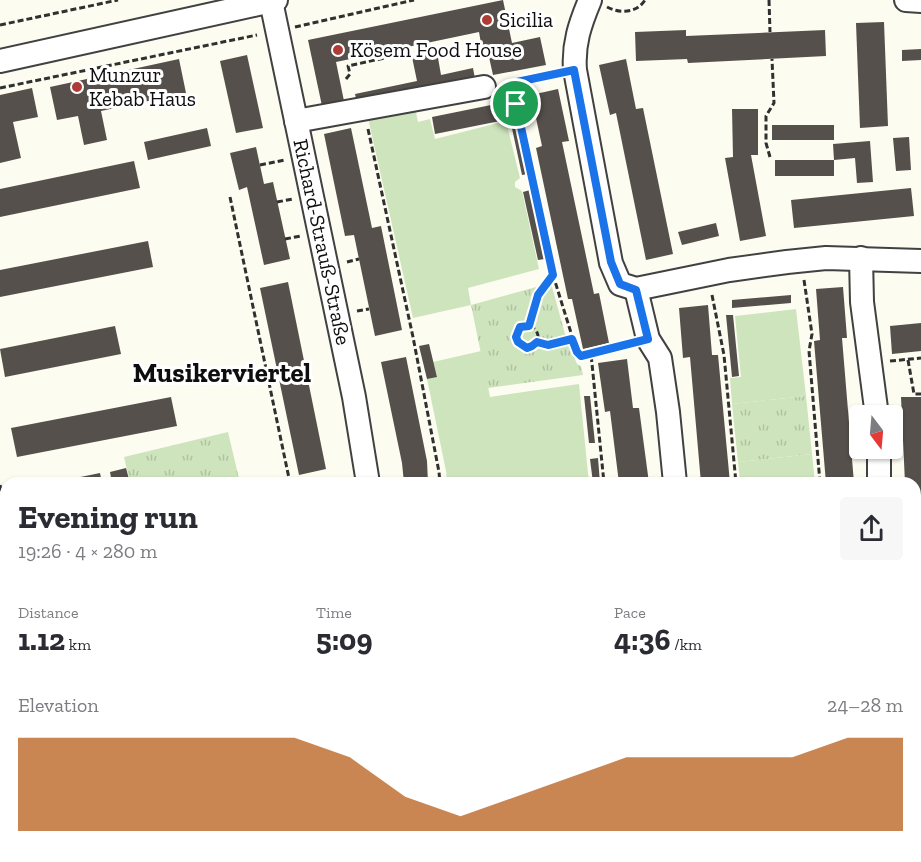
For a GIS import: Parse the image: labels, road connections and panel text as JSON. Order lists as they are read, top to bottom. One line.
{"streets":{"street":["Richard-Strauß-Straße"]},"districts":["Musikerviertel"],"places":["Sicilia","Kösem Food House","Munzur Kebab Haus"],"north":"bottom","page":{"heading":["Evening run","19:26 · 4 × 280 m"],"stats":[["Distance","1.12 km"],["Time","5:09"],["Pace","4:36 /km"]],"chart":["Elevation","24–28 m"]}}
